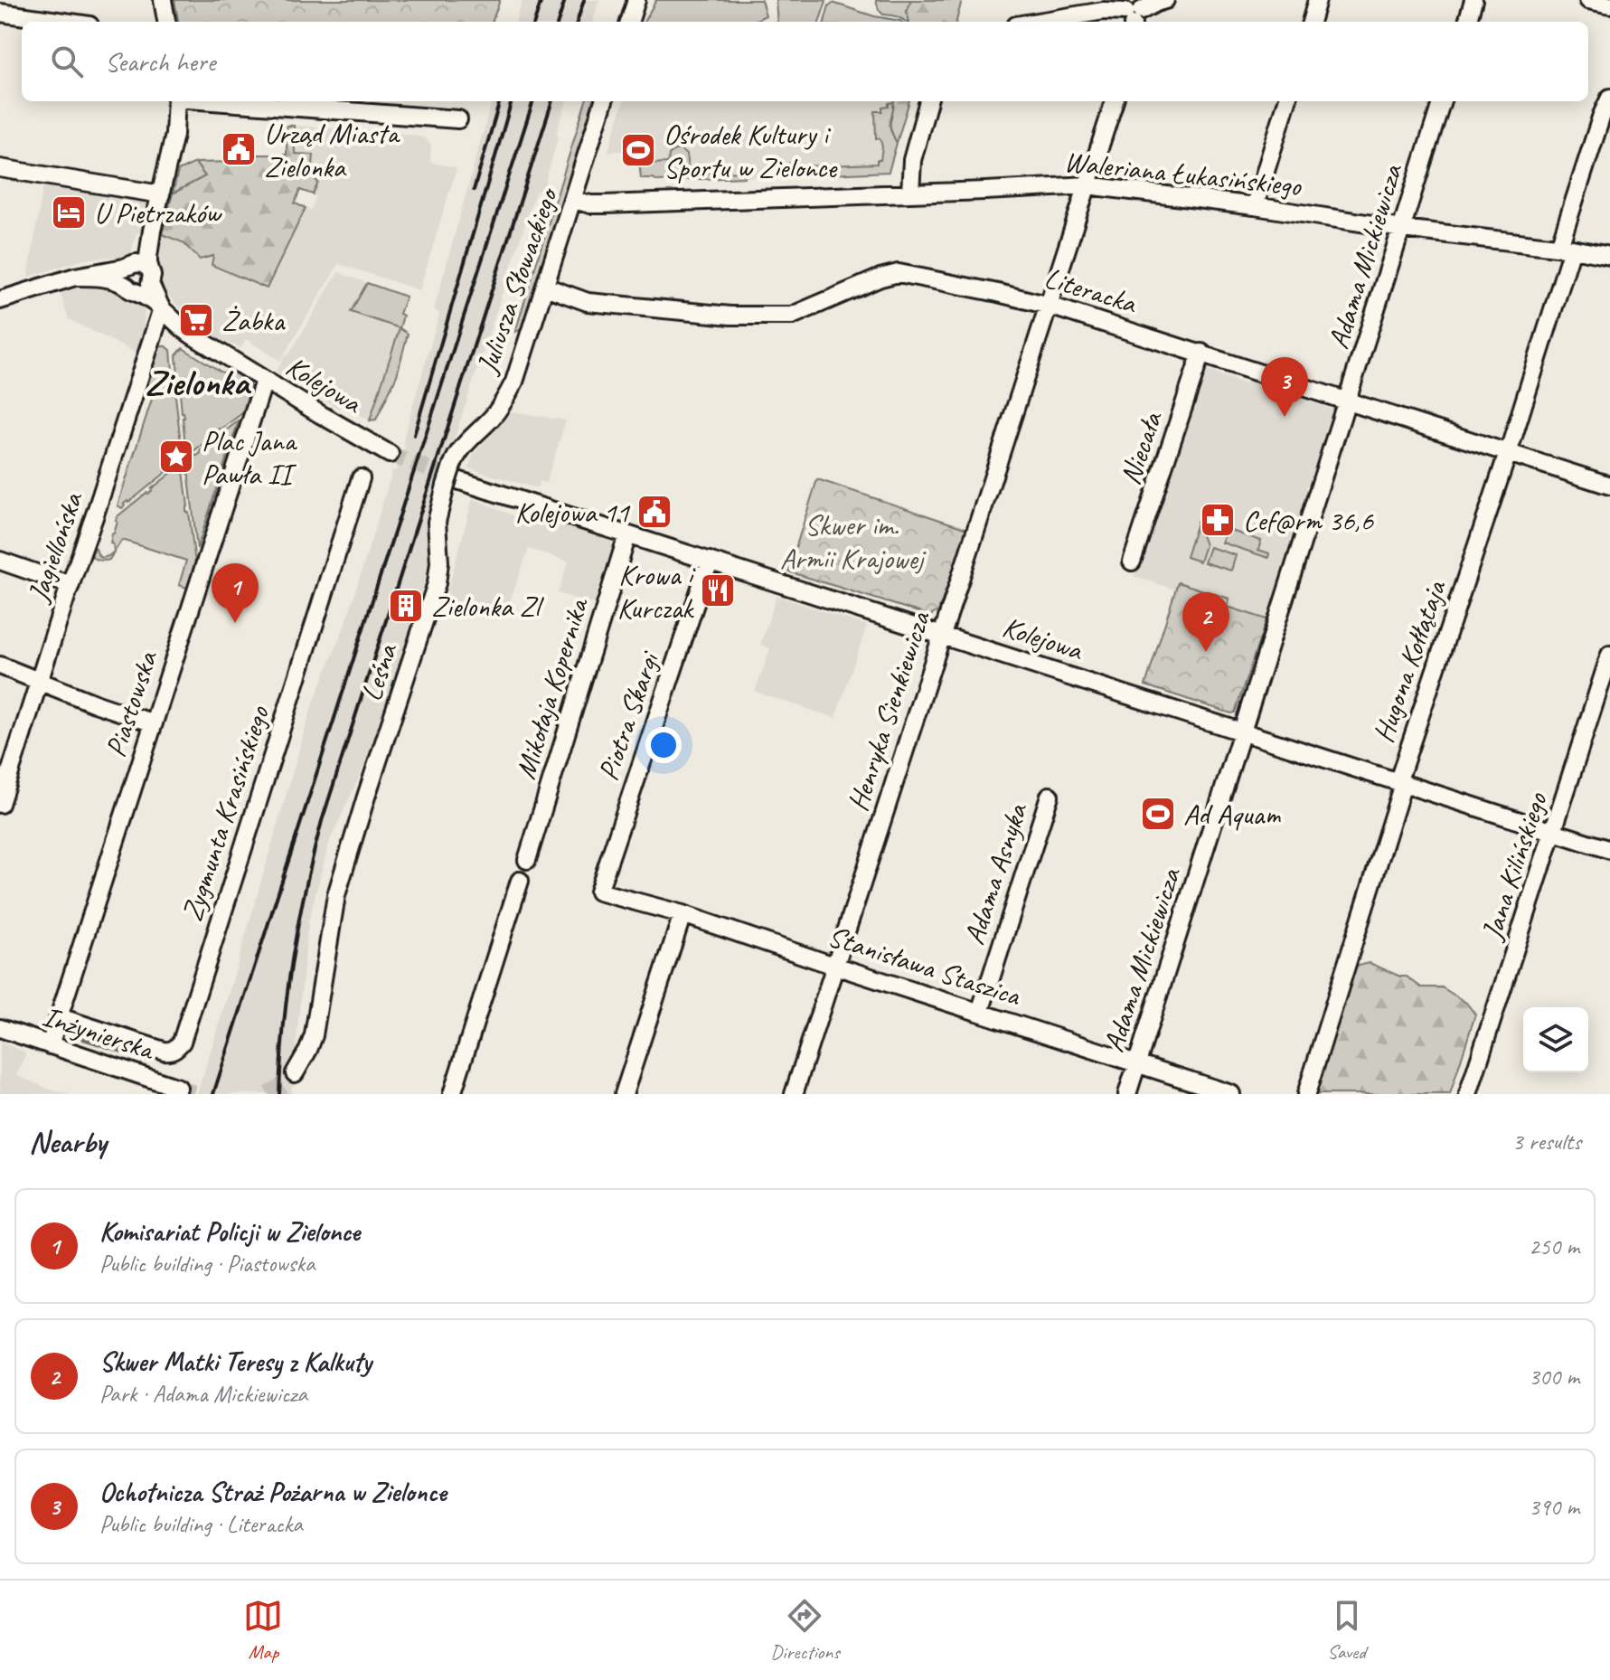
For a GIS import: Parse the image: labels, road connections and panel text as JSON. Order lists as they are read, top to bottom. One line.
{"streets":{"street":["Waleriana Łukasińskiego","Adama Mickiewicza","Juliusza Słowackiego","Literacka","Kolejowa","Niecała","Jagiellońska","Hugona Kołłątaja","Leśna","Mikołaja Kopernika","Piastowska","Henryka Sienkiewicza","Piotra Skargi","Zygmunta Krasińskiego","Jana Kilińskiego","Adama Asnyka","Stanisława Staszica","Inżynierska"]},"crossings":[["Waleriana Łukasińskiego","Adama Mickiewicza"],["Waleriana Łukasińskiego","Juliusza Słowackiego"],["Waleriana Łukasińskiego","Hugona Kołłątaja"],["Waleriana Łukasińskiego","Henryka Sienkiewicza"],["Adama Mickiewicza","Literacka"],["Adama Mickiewicza","Kolejowa"],["Adama Mickiewicza","Stanisława Staszica"],["Juliusza Słowackiego","Literacka"],["Juliusza Słowackiego","Kolejowa"],["Juliusza Słowackiego","Leśna"],["Literacka","Niecała"],["Literacka","Hugona Kołłątaja"],["Literacka","Henryka Sienkiewicza"],["Kolejowa","Jagiellońska"],["Kolejowa","Hugona Kołłątaja"],["Kolejowa","Leśna"],["Kolejowa","Mikołaja Kopernika"],["Kolejowa","Piastowska"],["Kolejowa","Henryka Sienkiewicza"],["Kolejowa","Piotra Skargi"],["Kolejowa","Jana Kilińskiego"],["Piastowska","Zygmunta Krasińskiego"],["Piastowska","Inżynierska"],["Henryka Sienkiewicza","Stanisława Staszica"],["Piotra Skargi","Stanisława Staszica"],["Adama Asnyka","Stanisława Staszica"]],"districts":["Zielonka"],"parks":["Skwer im. Armii Krajowej"],"places":{"public building":["Urząd Miasta Zielonka","Kolejowa 11"],"sports":["Ośrodek Kultury i Sportu w Zielonce","Ad Aquam"],"hotel":["U Pietrzaków"],"supermarket":["Żabka"],"place":["Plac Jana Pawła II"],"pharmacy":["Cef@rm 36,6"],"restaurant":["Krowa i Kurczak"],"building":["Zielonka Zl"]},"page":{"search":"Search here","pins":["3","1","2"],"heading":["Nearby","3 results"],"list":[{"mark":"1","name":"Komisariat Policji w Zielonce","note":"Public building · Piastowska","value":"250 m"},{"mark":"2","name":"Skwer Matki Teresy z Kalkuty","note":"Park · Adama Mickiewicza","value":"300 m"},{"mark":"3","name":"Ochotnicza Straż Pożarna w Zielonce","note":"Public building · Literacka","value":"390 m"}],"nav":["Map","Directions","Saved"]}}
